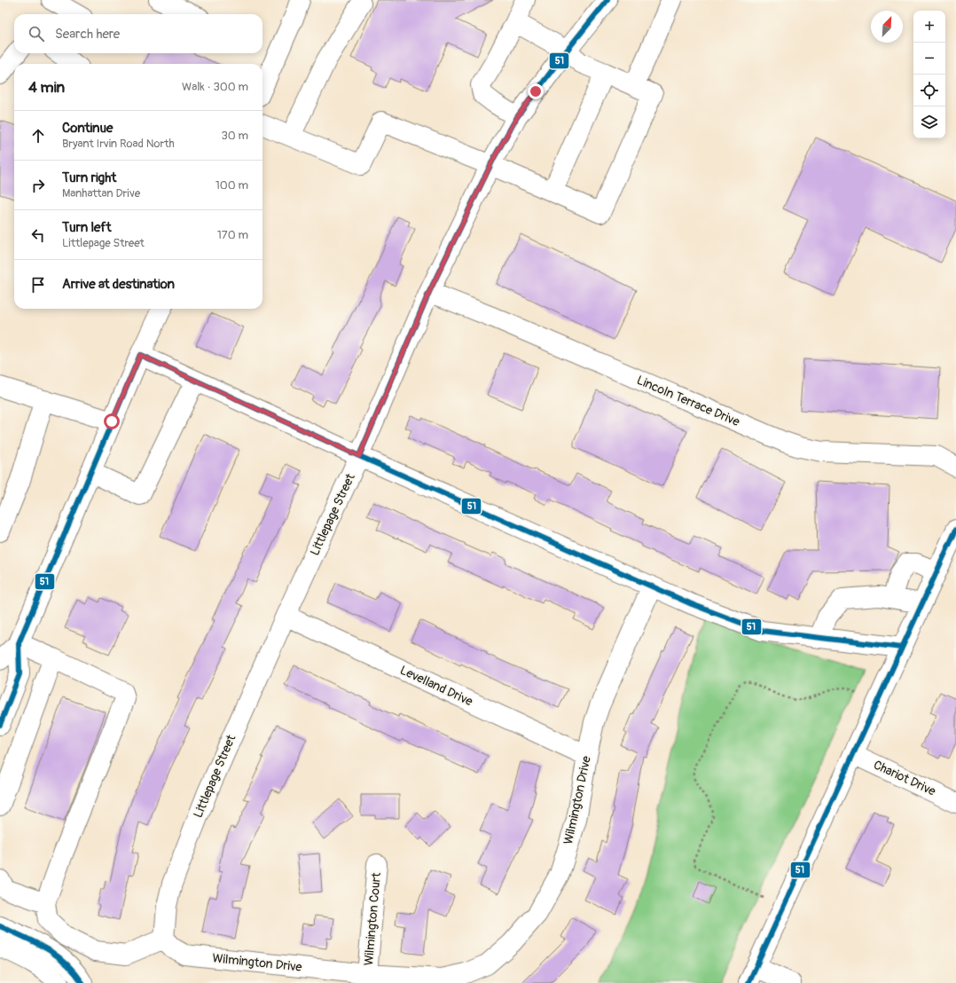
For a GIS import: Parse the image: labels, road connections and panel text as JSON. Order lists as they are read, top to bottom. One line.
{"streets":{"street":["Lincoln Terrace Drive","Littlepage Street","Levelland Drive","Chariot Drive","Wilmington Drive","Wilmington Court"]},"crossings":[["Lincoln Terrace Drive","Littlepage Street"],["Littlepage Street","Levelland Drive"],["Littlepage Street","Wilmington Drive"],["Levelland Drive","Wilmington Drive"],["Wilmington Drive","Wilmington Court"]],"lines":["transit line 51"],"north":"top right","page":{"map_buttons":["+","−"],"search":"Search here","heading":["4 min","Walk · 300 m"],"list":[["Continue","Bryant Irvin Road North","30 m"],["Turn right","Manhattan Drive","100 m"],["Turn left","Littlepage Street","170 m"],"Arrive at destination"]}}
